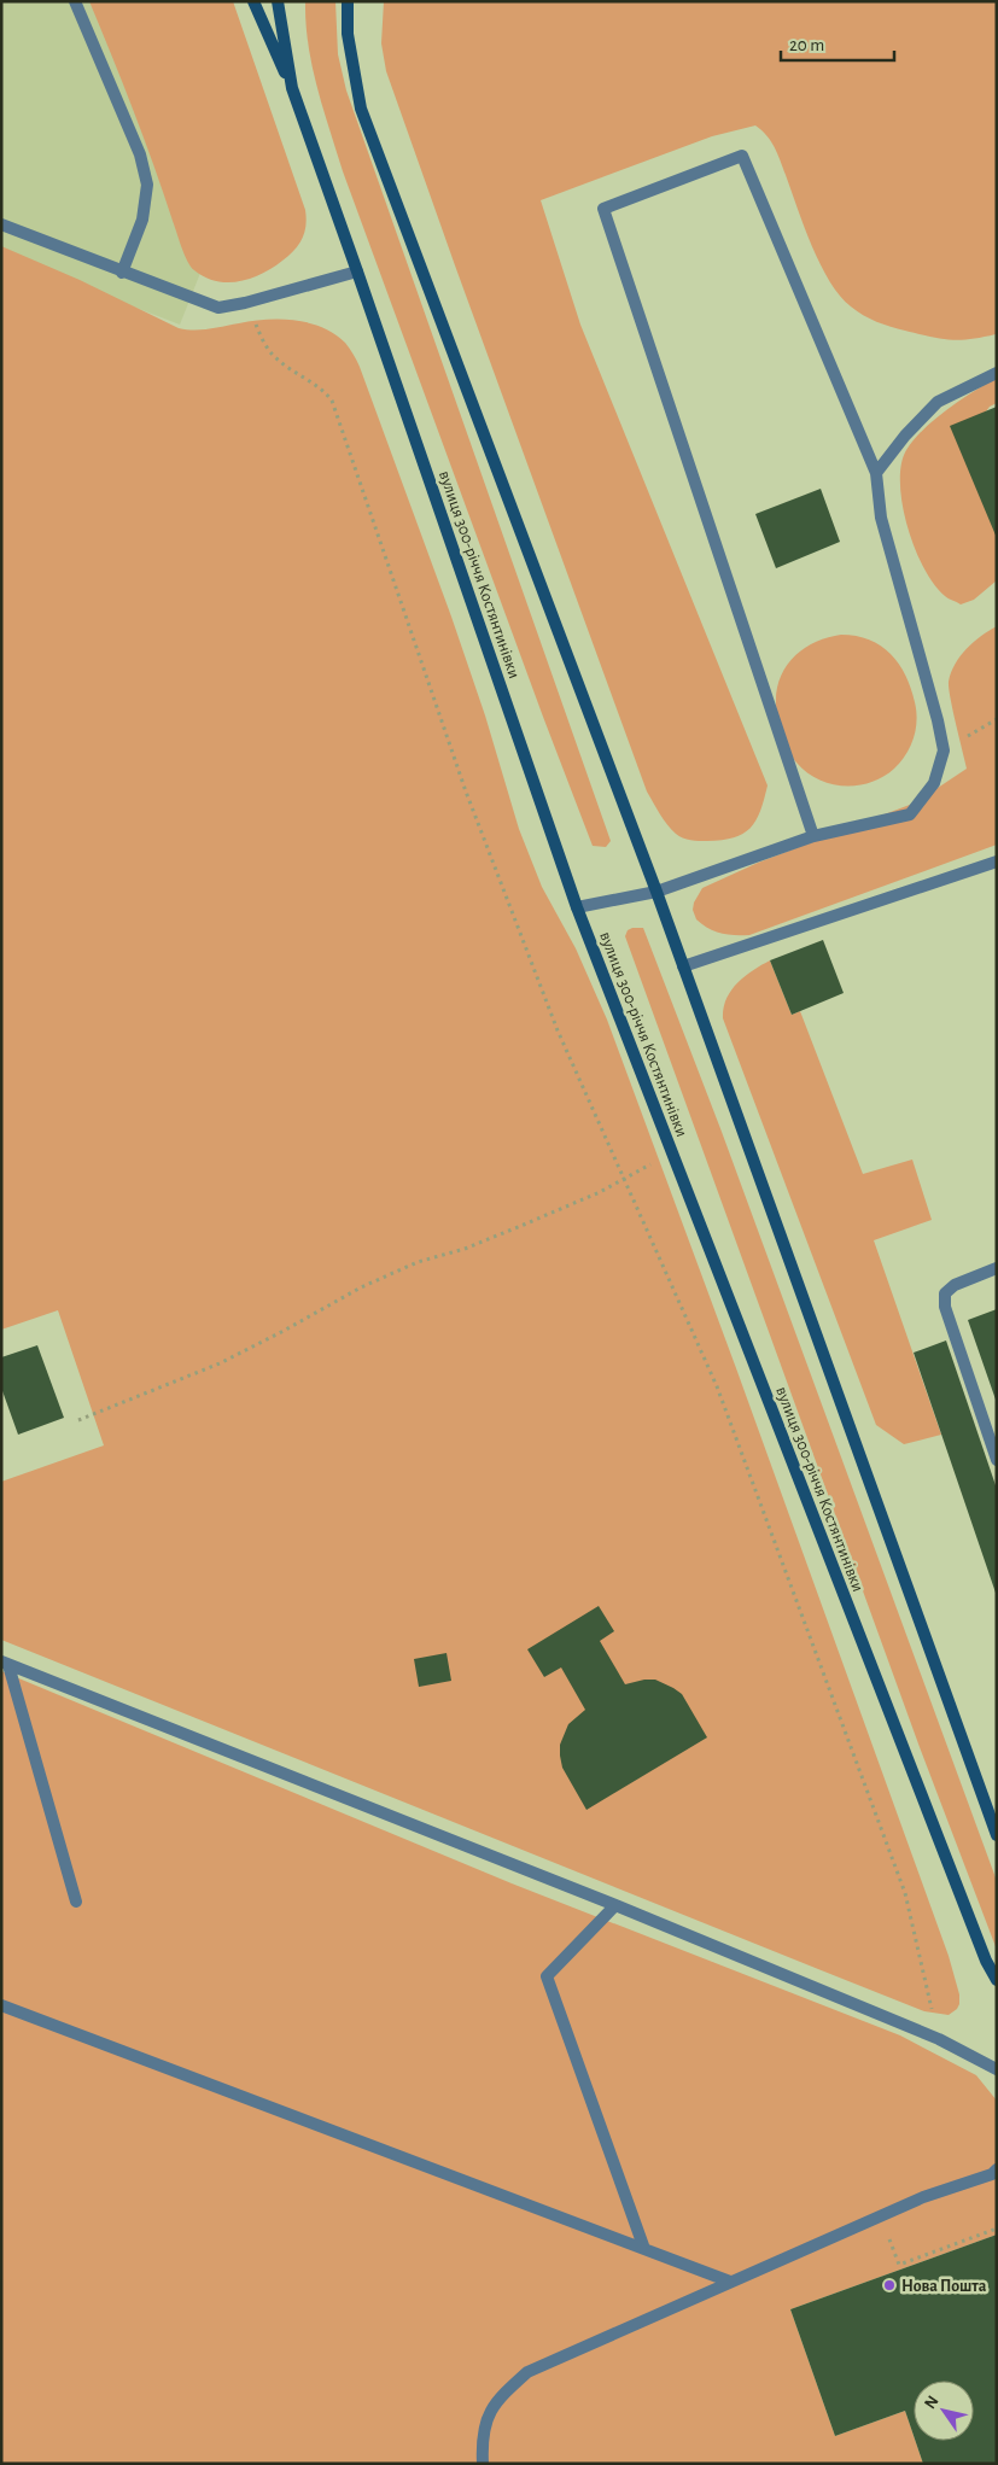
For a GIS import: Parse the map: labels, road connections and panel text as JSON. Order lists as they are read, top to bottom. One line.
{"streets":{"street":["вулиця 300-річчя Костянтинівки"]},"places":["Нова Пошта"],"scale_bar":"20 m","north":"top left"}
